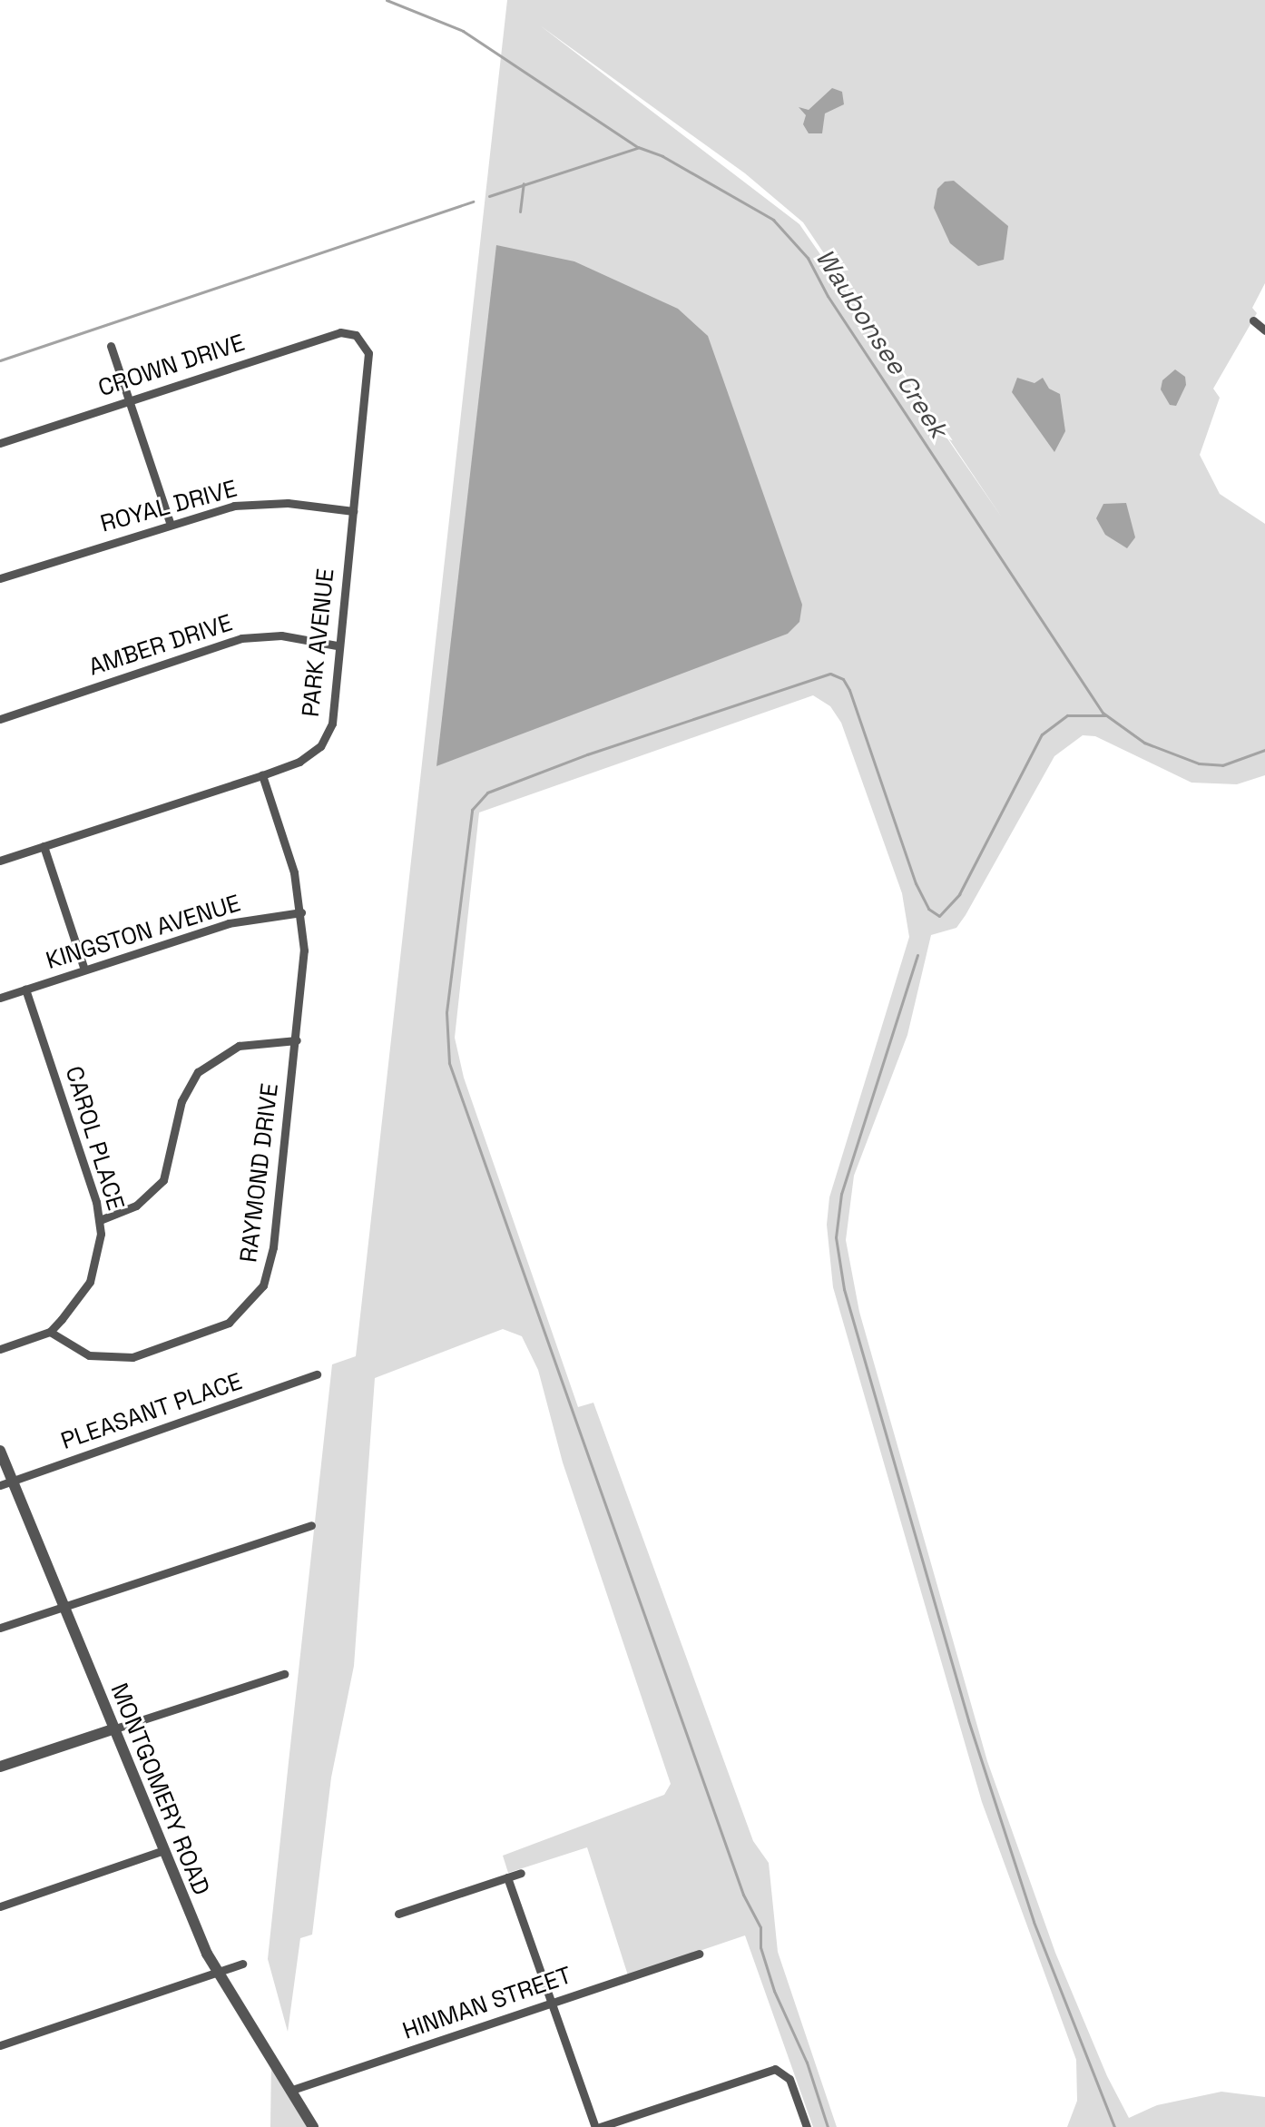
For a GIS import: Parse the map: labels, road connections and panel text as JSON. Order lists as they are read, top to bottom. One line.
{"streets":{"street":["CROWN DRIVE","ROYAL DRIVE","PARK AVENUE","AMBER DRIVE","KINGSTON AVENUE","CAROL PLACE","RAYMOND DRIVE","PLEASANT PLACE","MONTGOMERY ROAD","HINMAN STREET"]},"crossings":[["CROWN DRIVE","PARK AVENUE"],["ROYAL DRIVE","PARK AVENUE"],["PARK AVENUE","AMBER DRIVE"],["PARK AVENUE","RAYMOND DRIVE"],["KINGSTON AVENUE","CAROL PLACE"],["KINGSTON AVENUE","RAYMOND DRIVE"],["CAROL PLACE","RAYMOND DRIVE"],["PLEASANT PLACE","MONTGOMERY ROAD"],["MONTGOMERY ROAD","HINMAN STREET"]],"water":["Waubonsee Creek"]}
